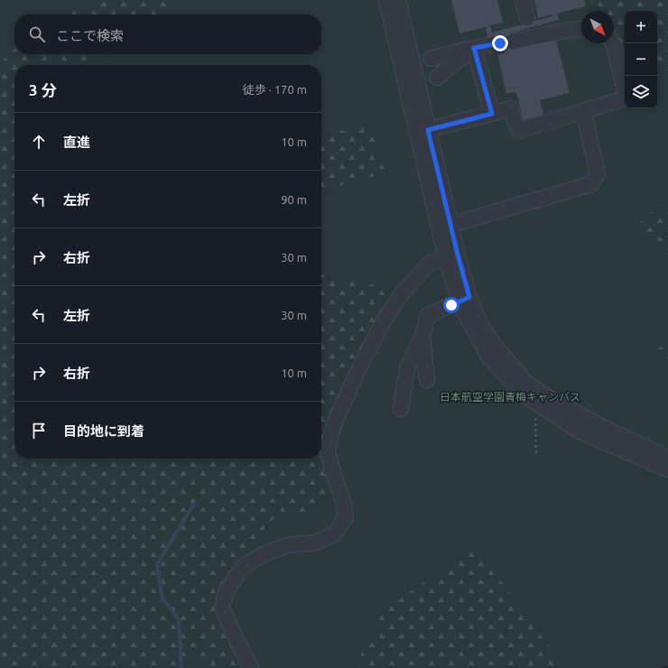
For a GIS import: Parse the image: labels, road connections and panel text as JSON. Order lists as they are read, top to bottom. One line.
{"parks":["日本航空学園青梅キャンパス"],"north":"bottom right","page":{"map_buttons":["+","−"],"search":"ここで検索","heading":["3 分","徒歩 · 170 m"],"list":[["直進","10 m"],["左折","90 m"],["右折","30 m"],["左折","30 m"],["右折","10 m"],"目的地に到着"]}}
